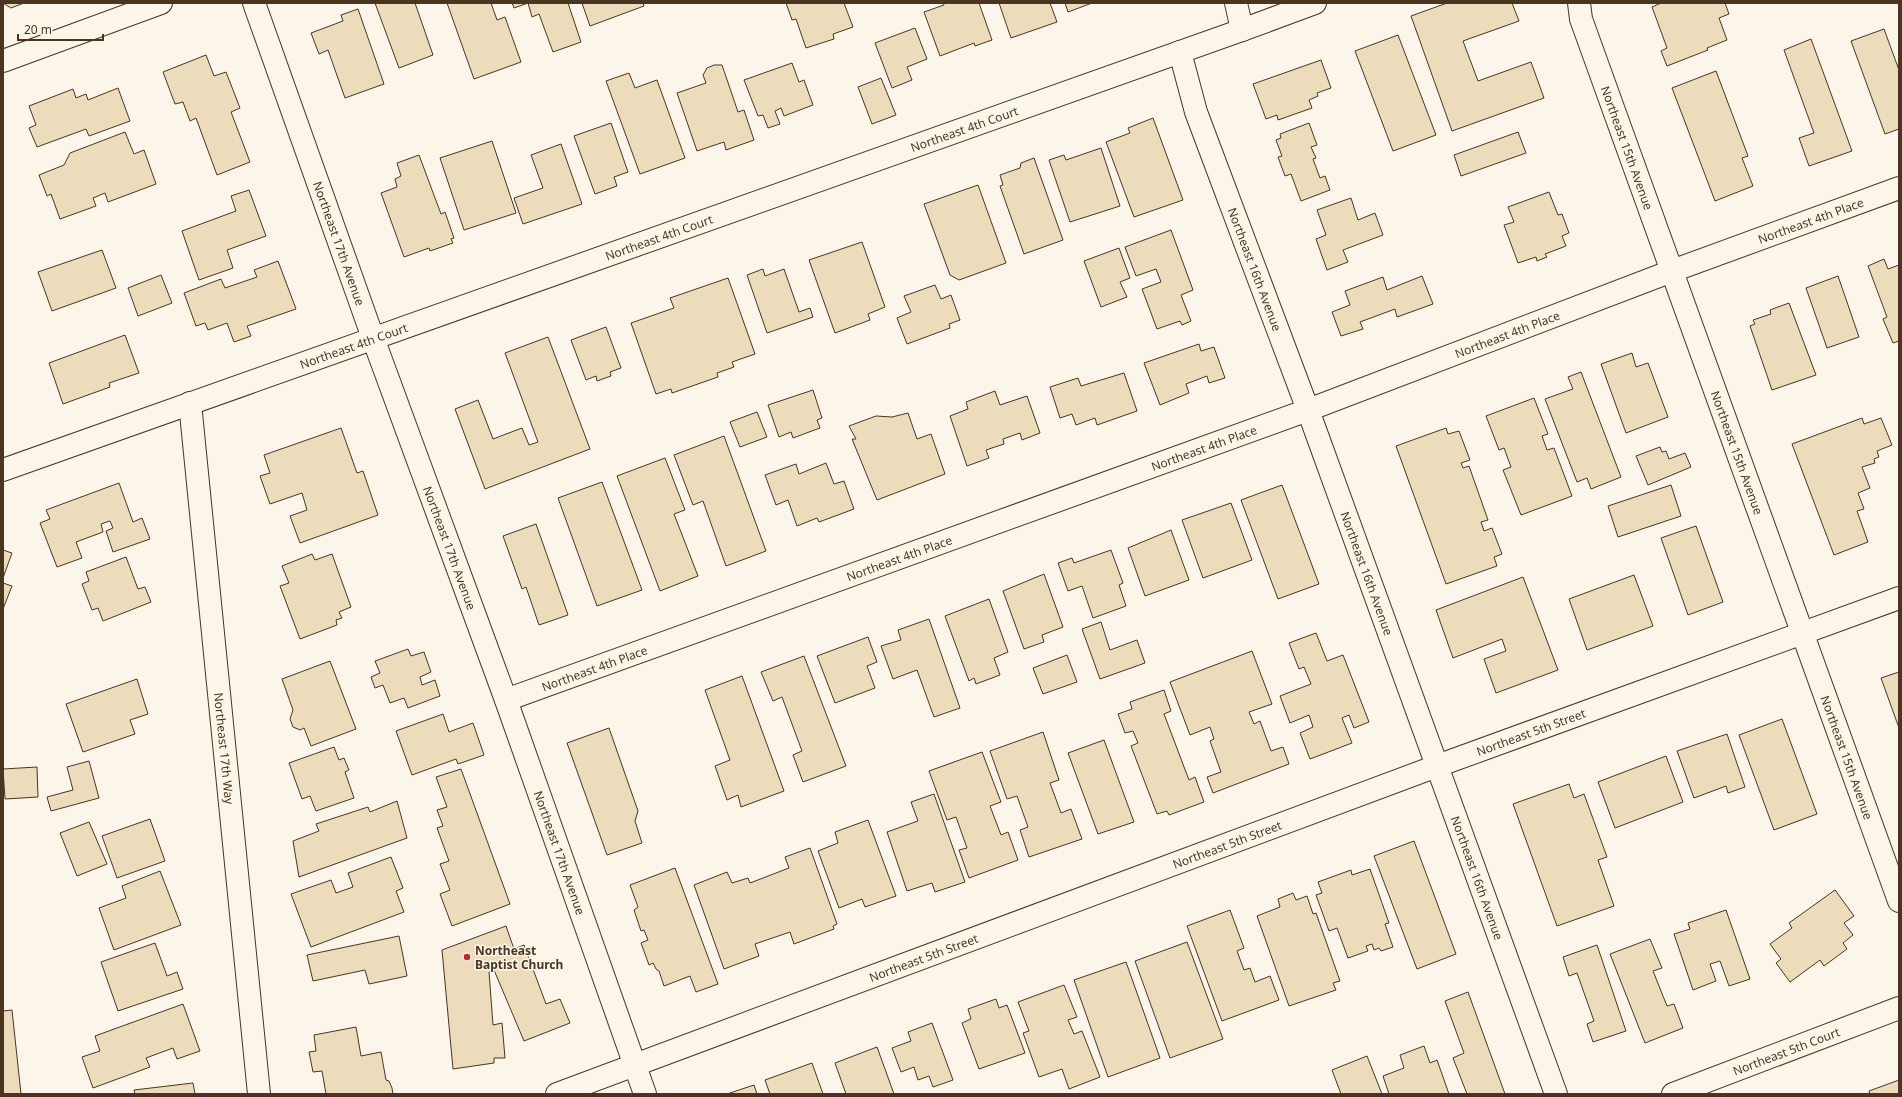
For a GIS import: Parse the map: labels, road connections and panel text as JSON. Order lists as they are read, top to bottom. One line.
{"streets":{"street":["Northeast 4th Court","Northeast 15th Avenue","Northeast 4th Place","Northeast 17th Avenue","Northeast 16th Avenue","Northeast 5th Street","Northeast 17th Way","Northeast 5th Court"]},"crossings":[["Northeast 4th Court","Northeast 17th Avenue"],["Northeast 4th Court","Northeast 16th Avenue"],["Northeast 4th Court","Northeast 17th Way"],["Northeast 15th Avenue","Northeast 4th Place"],["Northeast 15th Avenue","Northeast 5th Street"],["Northeast 4th Place","Northeast 17th Avenue"],["Northeast 4th Place","Northeast 16th Avenue"],["Northeast 17th Avenue","Northeast 5th Street"],["Northeast 16th Avenue","Northeast 5th Street"]],"places":["Northeast Baptist Church"],"scale_bar":"20 m"}
